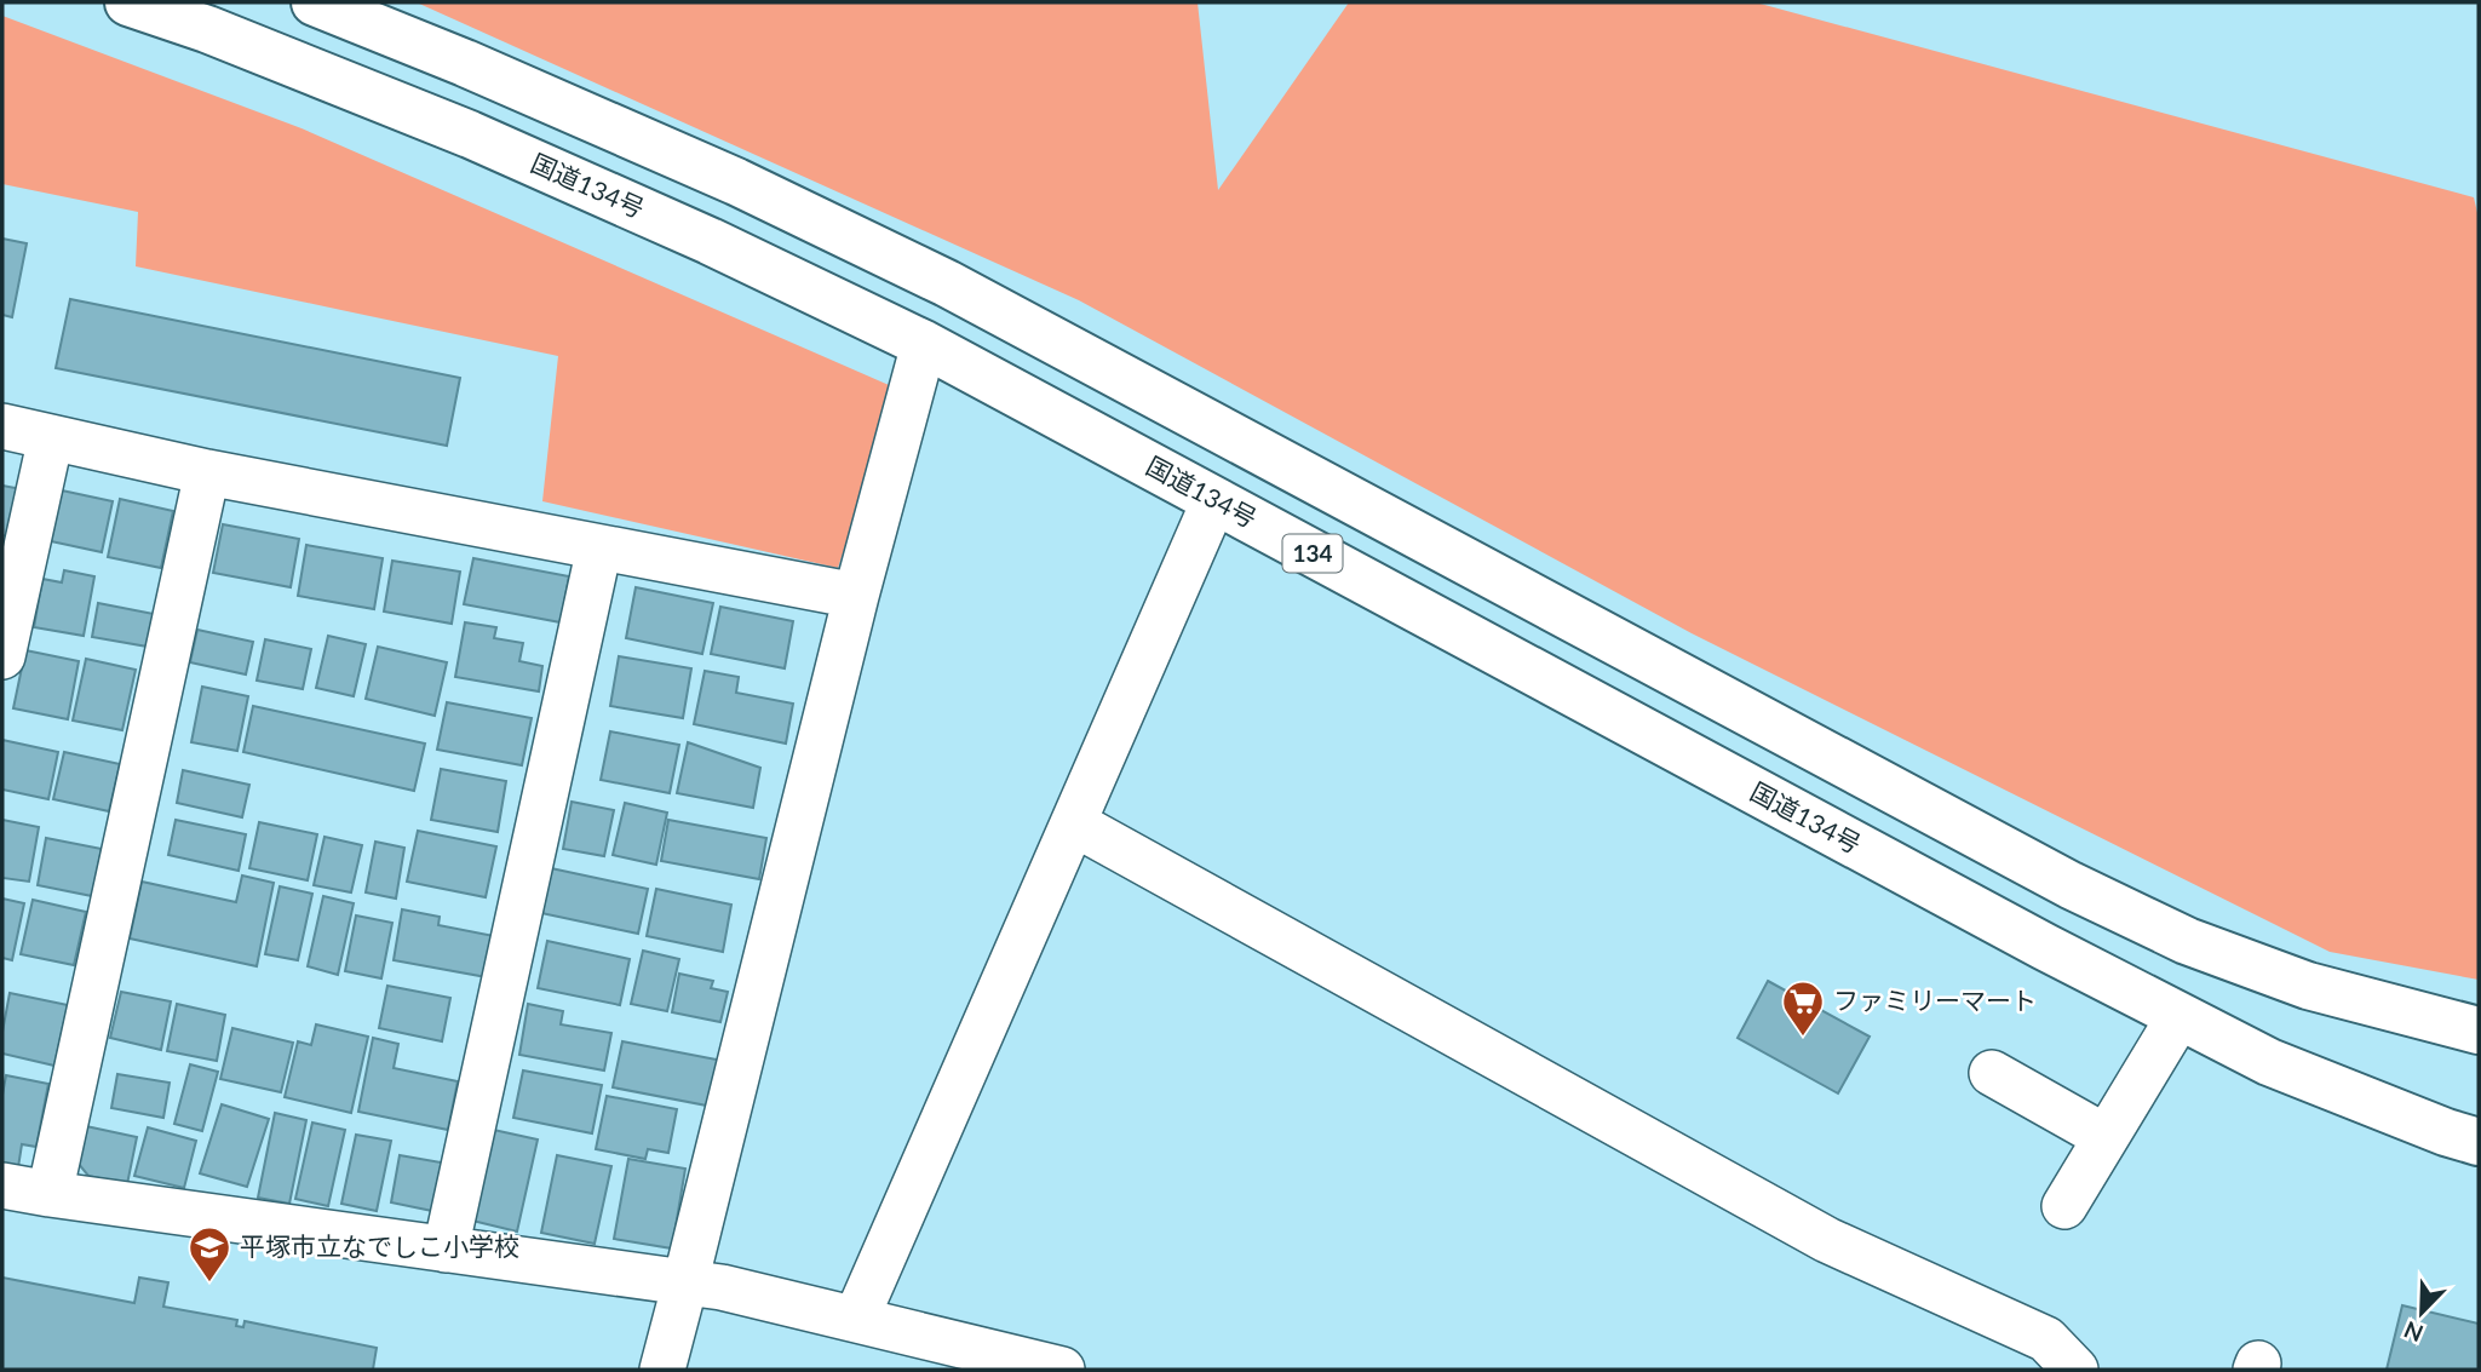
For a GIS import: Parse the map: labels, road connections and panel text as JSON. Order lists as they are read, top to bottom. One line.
{"streets":{"highway":["国道134号","134"]},"places":{"supermarket":["ファミリーマート"],"school or university":["平塚市立なでしこ小学校"]},"north":"bottom left"}
